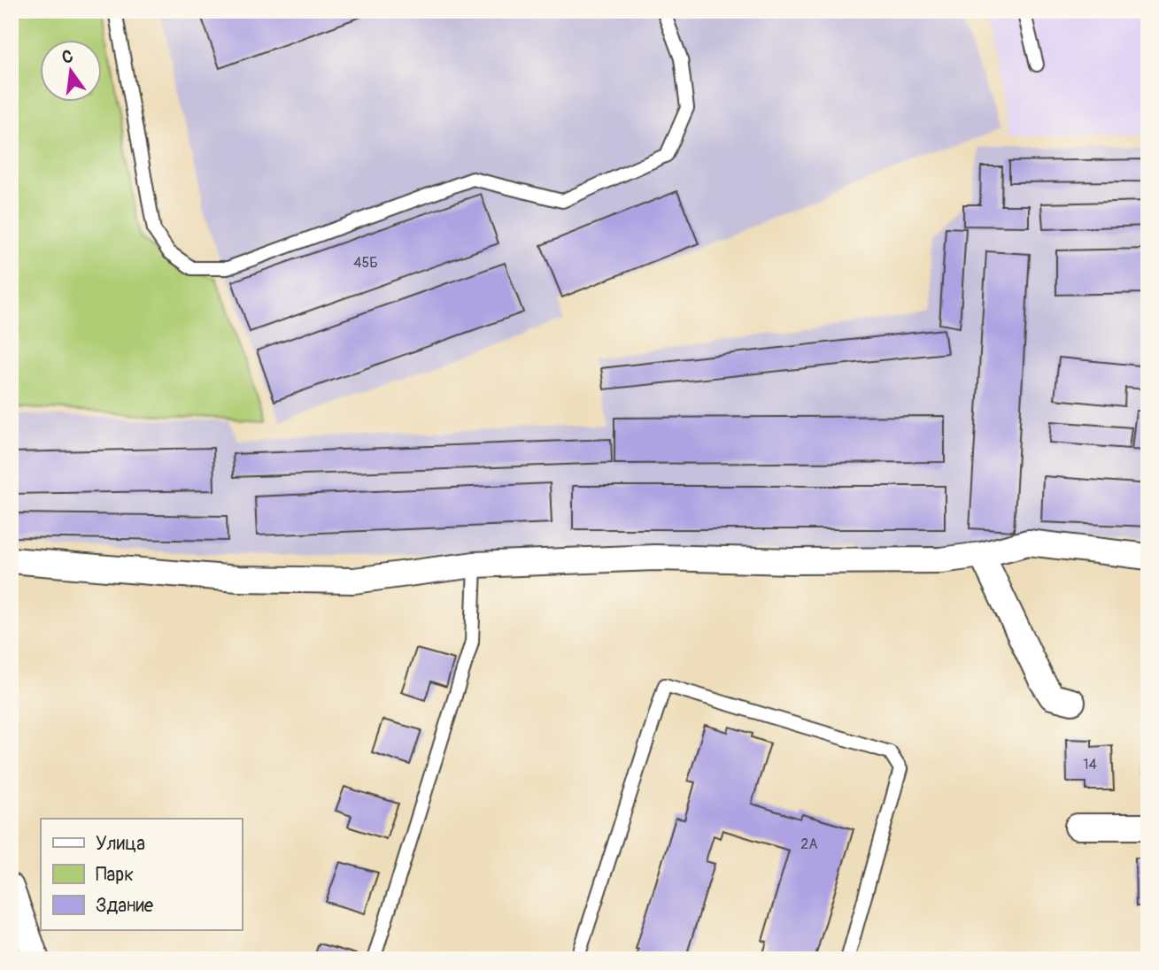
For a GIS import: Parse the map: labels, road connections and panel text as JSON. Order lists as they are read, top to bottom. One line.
{"house_numbers":["45Б","14","2А"],"legend":["Улица","Парк","Здание"],"north":"top"}
